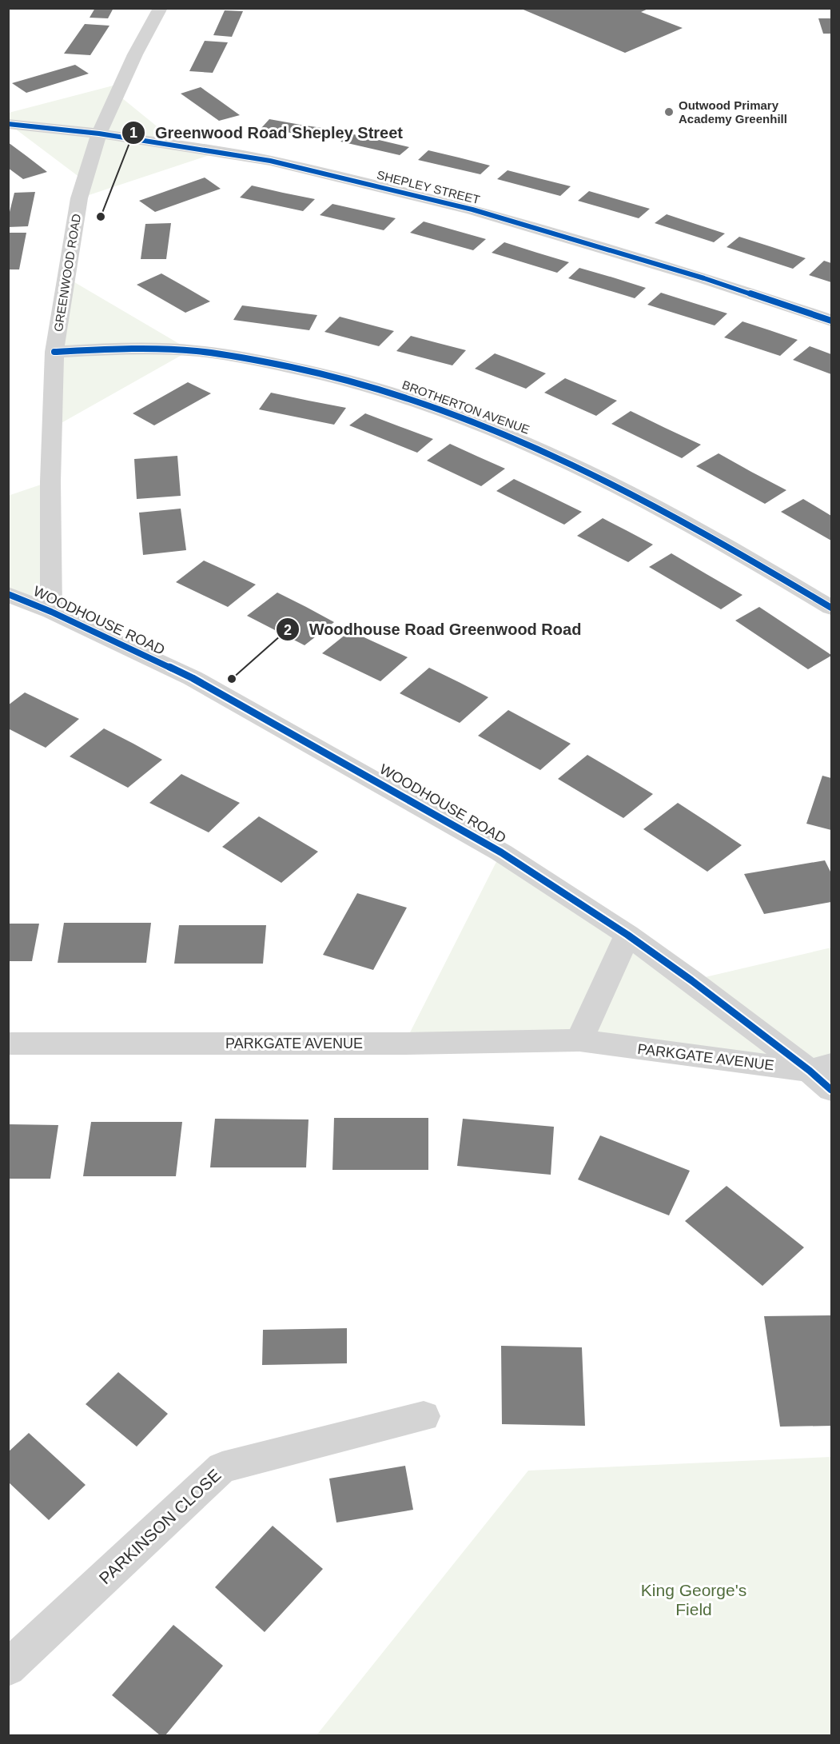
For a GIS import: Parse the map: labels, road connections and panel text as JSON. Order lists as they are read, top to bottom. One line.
{"streets":{"street":["SHEPLEY STREET","GREENWOOD ROAD","BROTHERTON AVENUE","WOODHOUSE ROAD","PARKGATE AVENUE","PARKINSON CLOSE"]},"crossings":[["SHEPLEY STREET","GREENWOOD ROAD"],["GREENWOOD ROAD","BROTHERTON AVENUE"],["GREENWOOD ROAD","WOODHOUSE ROAD"],["WOODHOUSE ROAD","PARKGATE AVENUE"]],"parks":["King George's Field"],"places":["Outwood Primary Academy Greenhill","Greenwood Road Shepley Street","Woodhouse Road Greenwood Road"]}
